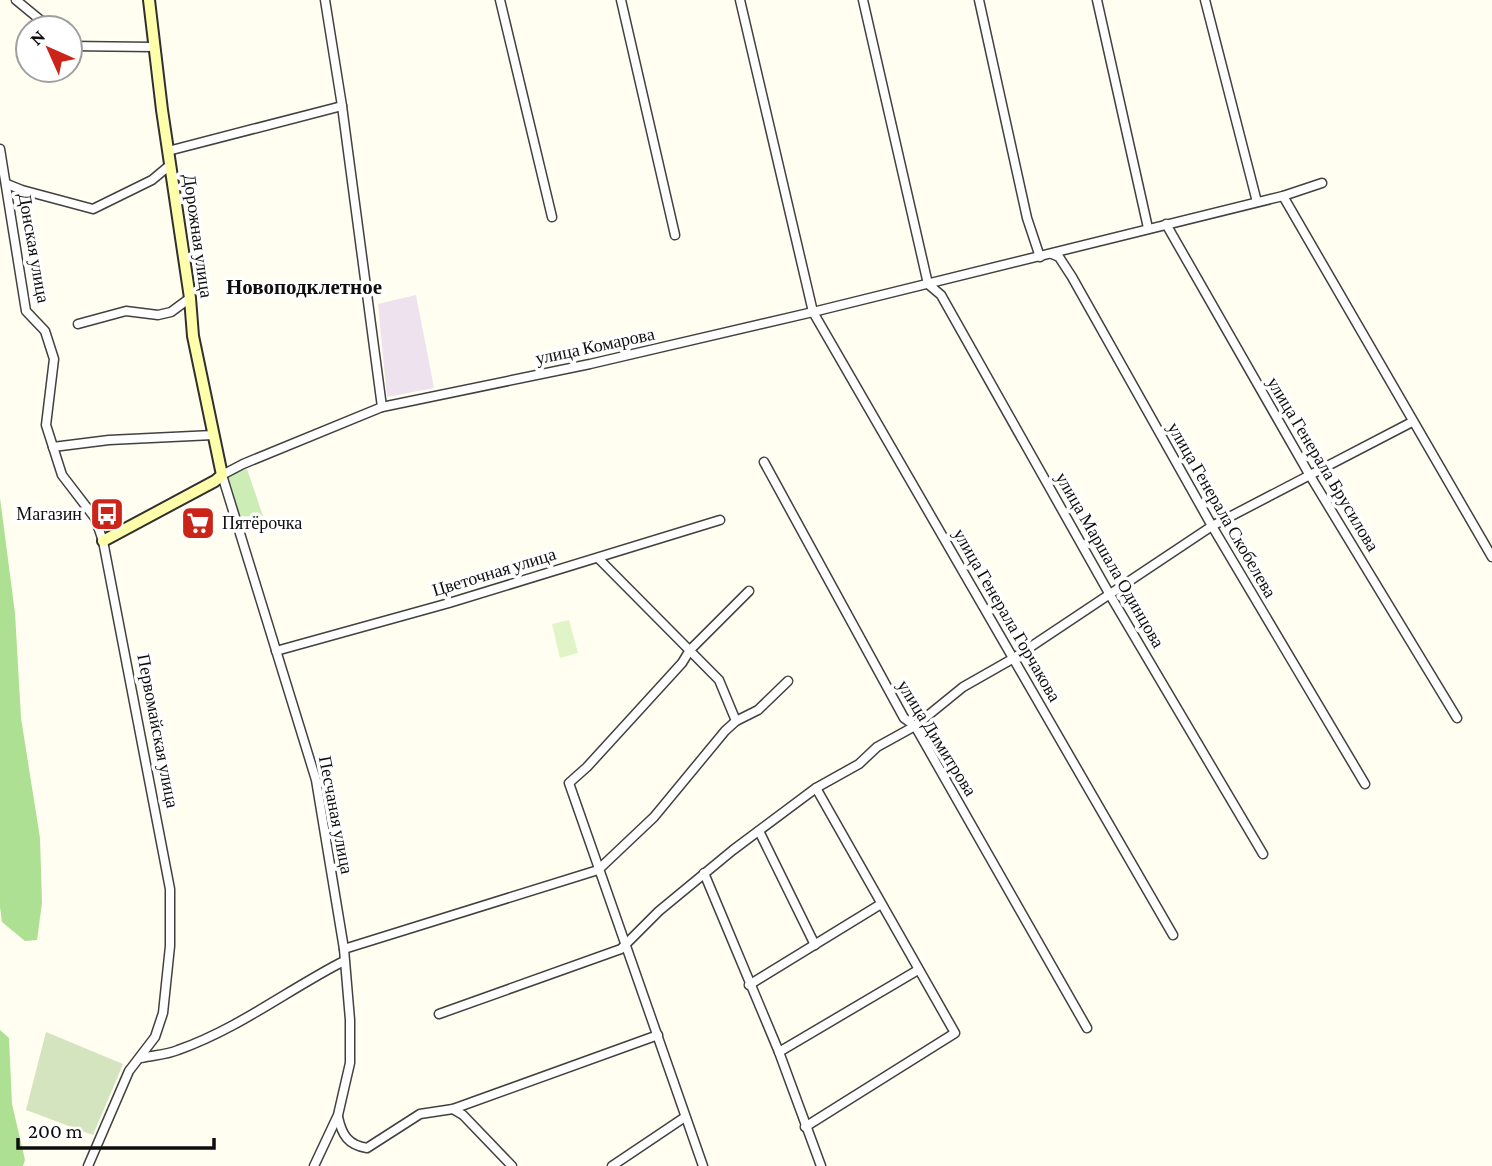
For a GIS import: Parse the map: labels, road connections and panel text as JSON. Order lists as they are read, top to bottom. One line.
{"streets":{"street":["Дорожная улица","Донская улица","улица Комарова","улица Генерала Брусилова","улица Генерала Скобелева","улица Маршала Одинцова","Цветочная улица","улица Генерала Горчакова","Первомайская улица","улица Димитрова","Песчаная улица"]},"crossings":[["Дорожная улица","улица Комарова"],["Дорожная улица","Песчаная улица"],["Донская улица","Первомайская улица"],["улица Комарова","улица Генерала Брусилова"],["улица Комарова","улица Генерала Скобелева"],["улица Комарова","улица Маршала Одинцова"],["улица Комарова","улица Генерала Горчакова"],["улица Комарова","Песчаная улица"],["Цветочная улица","Песчаная улица"]],"districts":["Новоподклетное"],"places":{"bus stop":["Магазин"],"supermarket":["Пятёрочка"]},"scale_bar":"200 m","north":"top left"}
